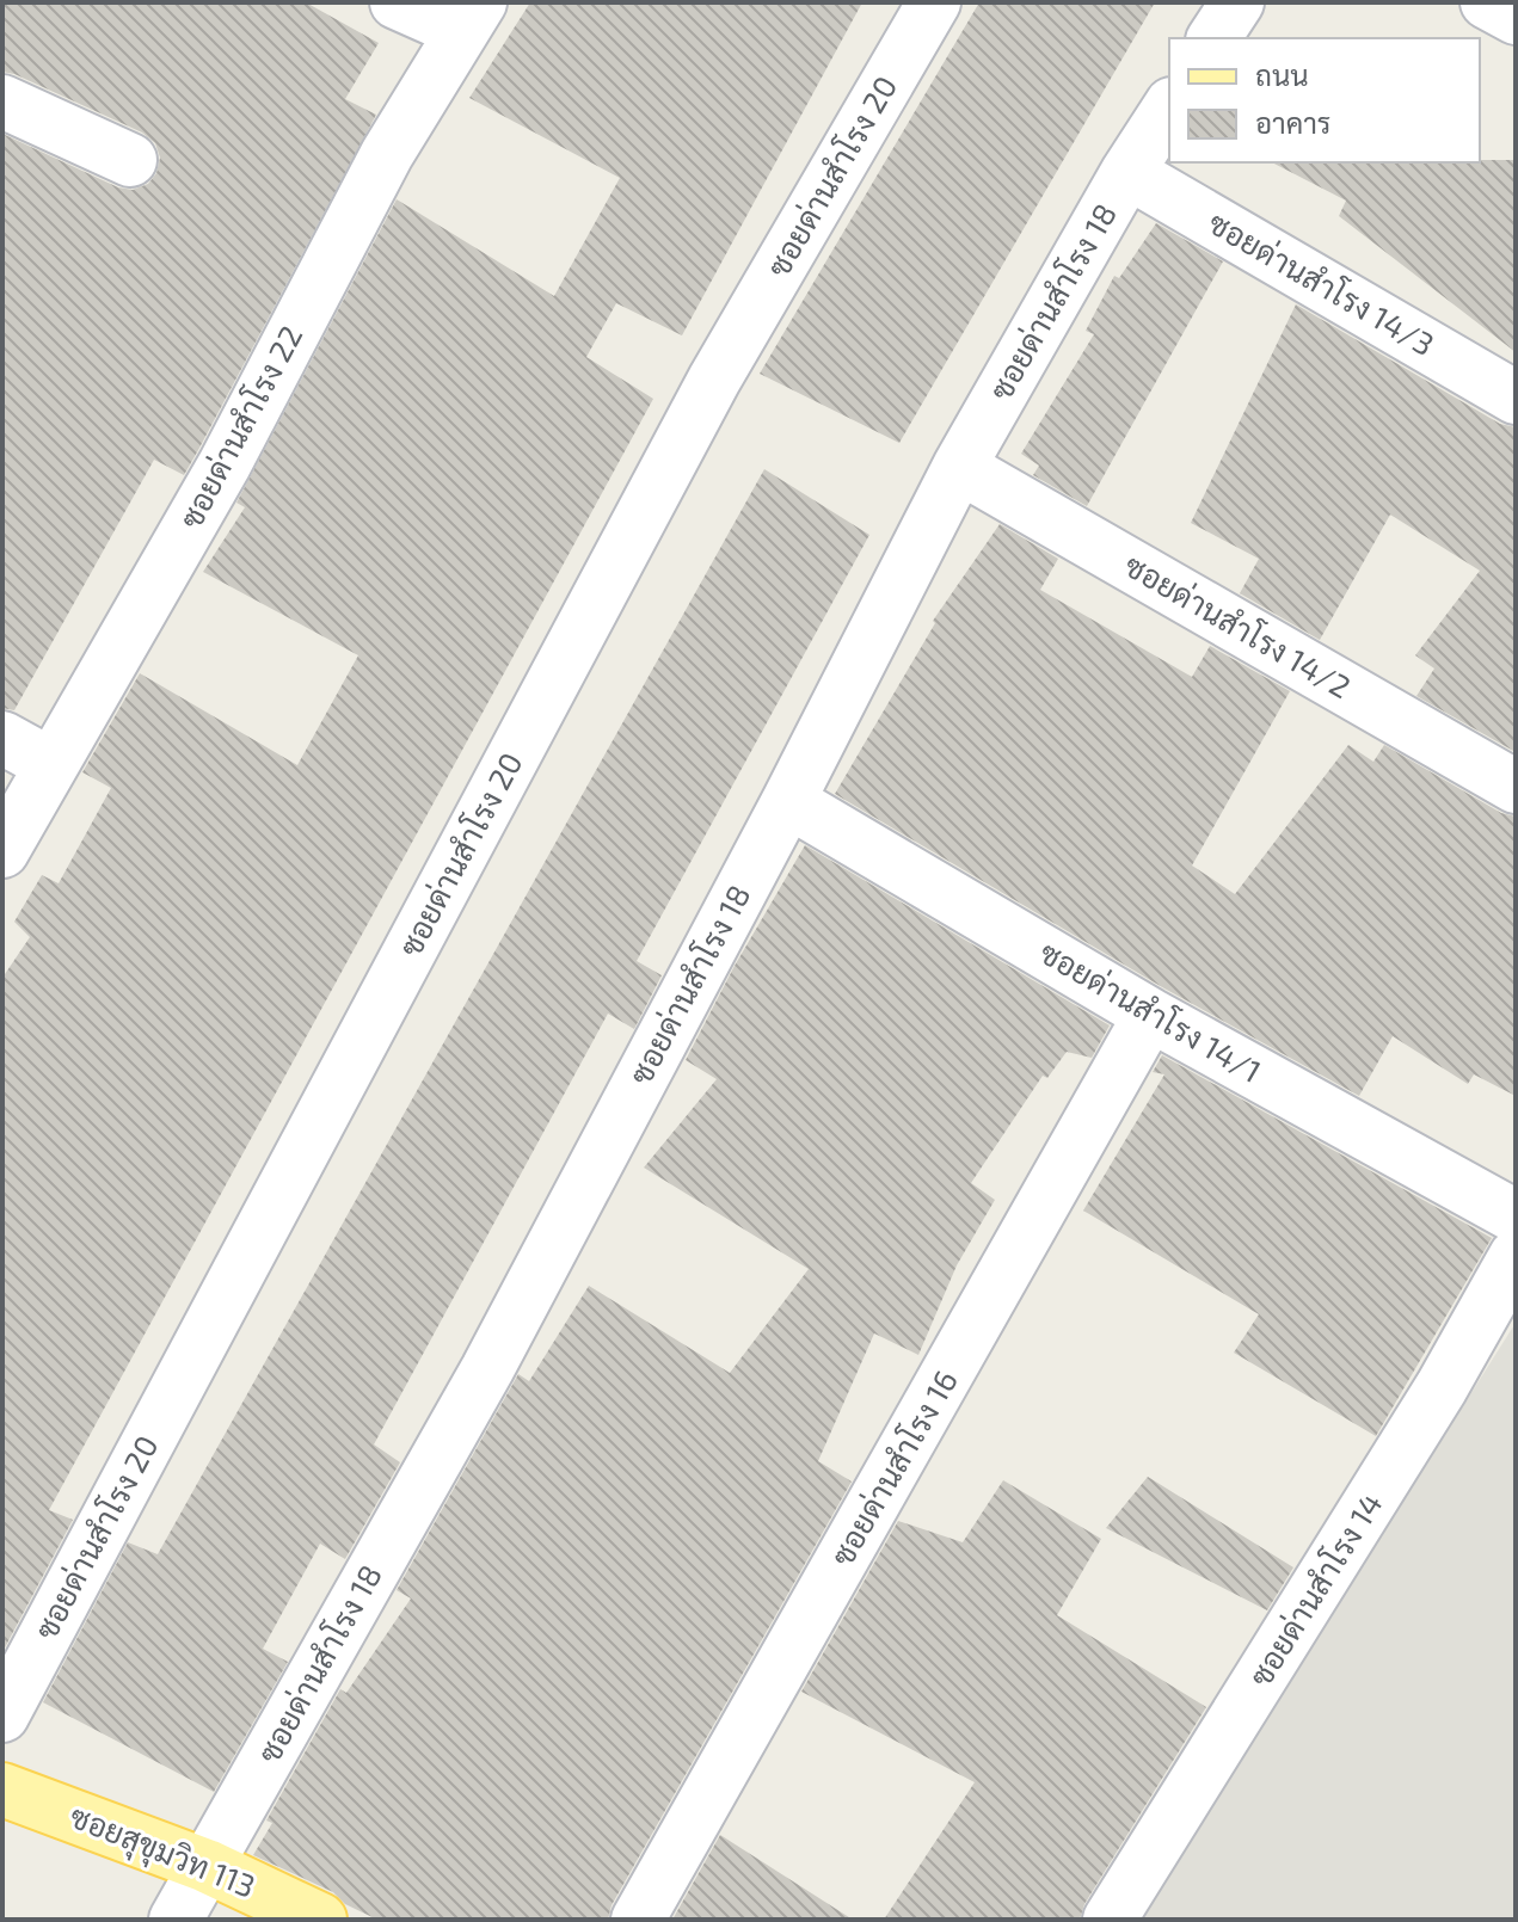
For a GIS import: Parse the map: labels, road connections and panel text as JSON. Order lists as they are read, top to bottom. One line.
{"streets":{"main road":["ซอยสุขุมวิท 113"],"street":["ซอยด่านสำโรง 20","ซอยด่านสำโรง 14/3","ซอยด่านสำโรง 18","ซอยด่านสำโรง 22","ซอยด่านสำโรง 14/2","ซอยด่านสำโรง 14/1","ซอยด่านสำโรง 16","ซอยด่านสำโรง 14"]},"crossings":[["ซอยด่านสำโรง 14/3","ซอยด่านสำโรง 18"],["ซอยด่านสำโรง 18","ซอยด่านสำโรง 14/2"],["ซอยด่านสำโรง 18","ซอยด่านสำโรง 14/1"],["ซอยด่านสำโรง 18","ซอยสุขุมวิท 113"],["ซอยด่านสำโรง 14/1","ซอยด่านสำโรง 16"]],"legend":["ถนน","อาคาร"]}
